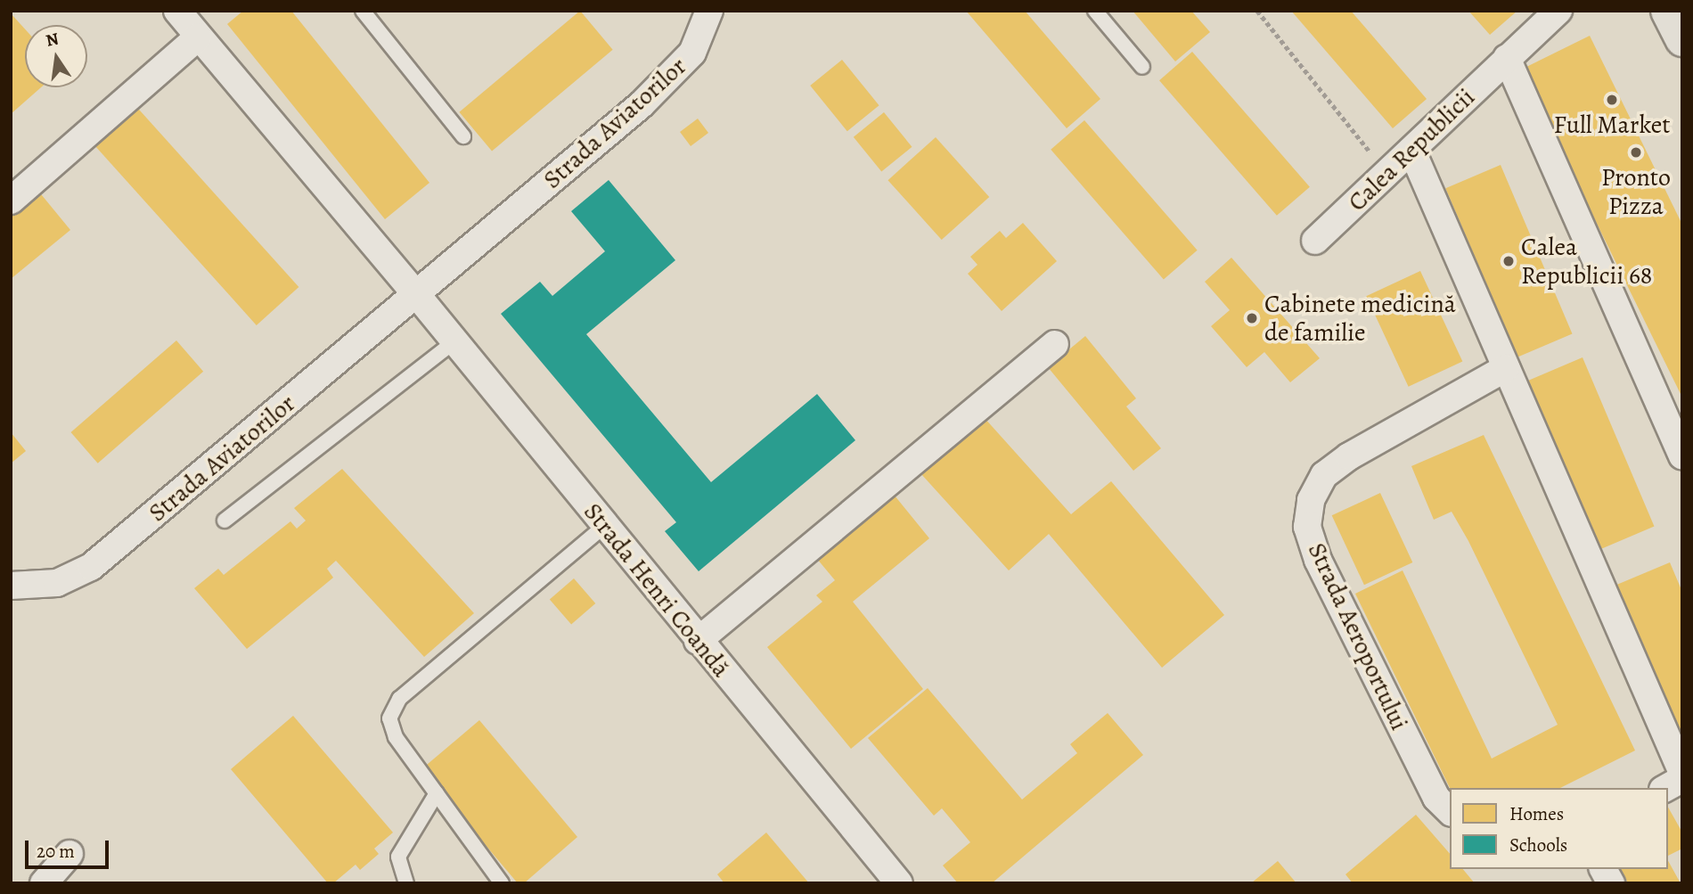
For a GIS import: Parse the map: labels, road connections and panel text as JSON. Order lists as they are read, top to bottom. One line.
{"streets":{"street":["Strada Aviatorilor","Calea Republicii","Strada Henri Coandă","Strada Aeroportului"]},"crossings":[["Strada Aviatorilor","Strada Henri Coandă"]],"places":["Full Market","Pronto Pizza","Calea Republicii 68","Cabinete medicină de familie"],"legend":["Homes","Schools"],"scale_bar":"20 m","north":"top"}
